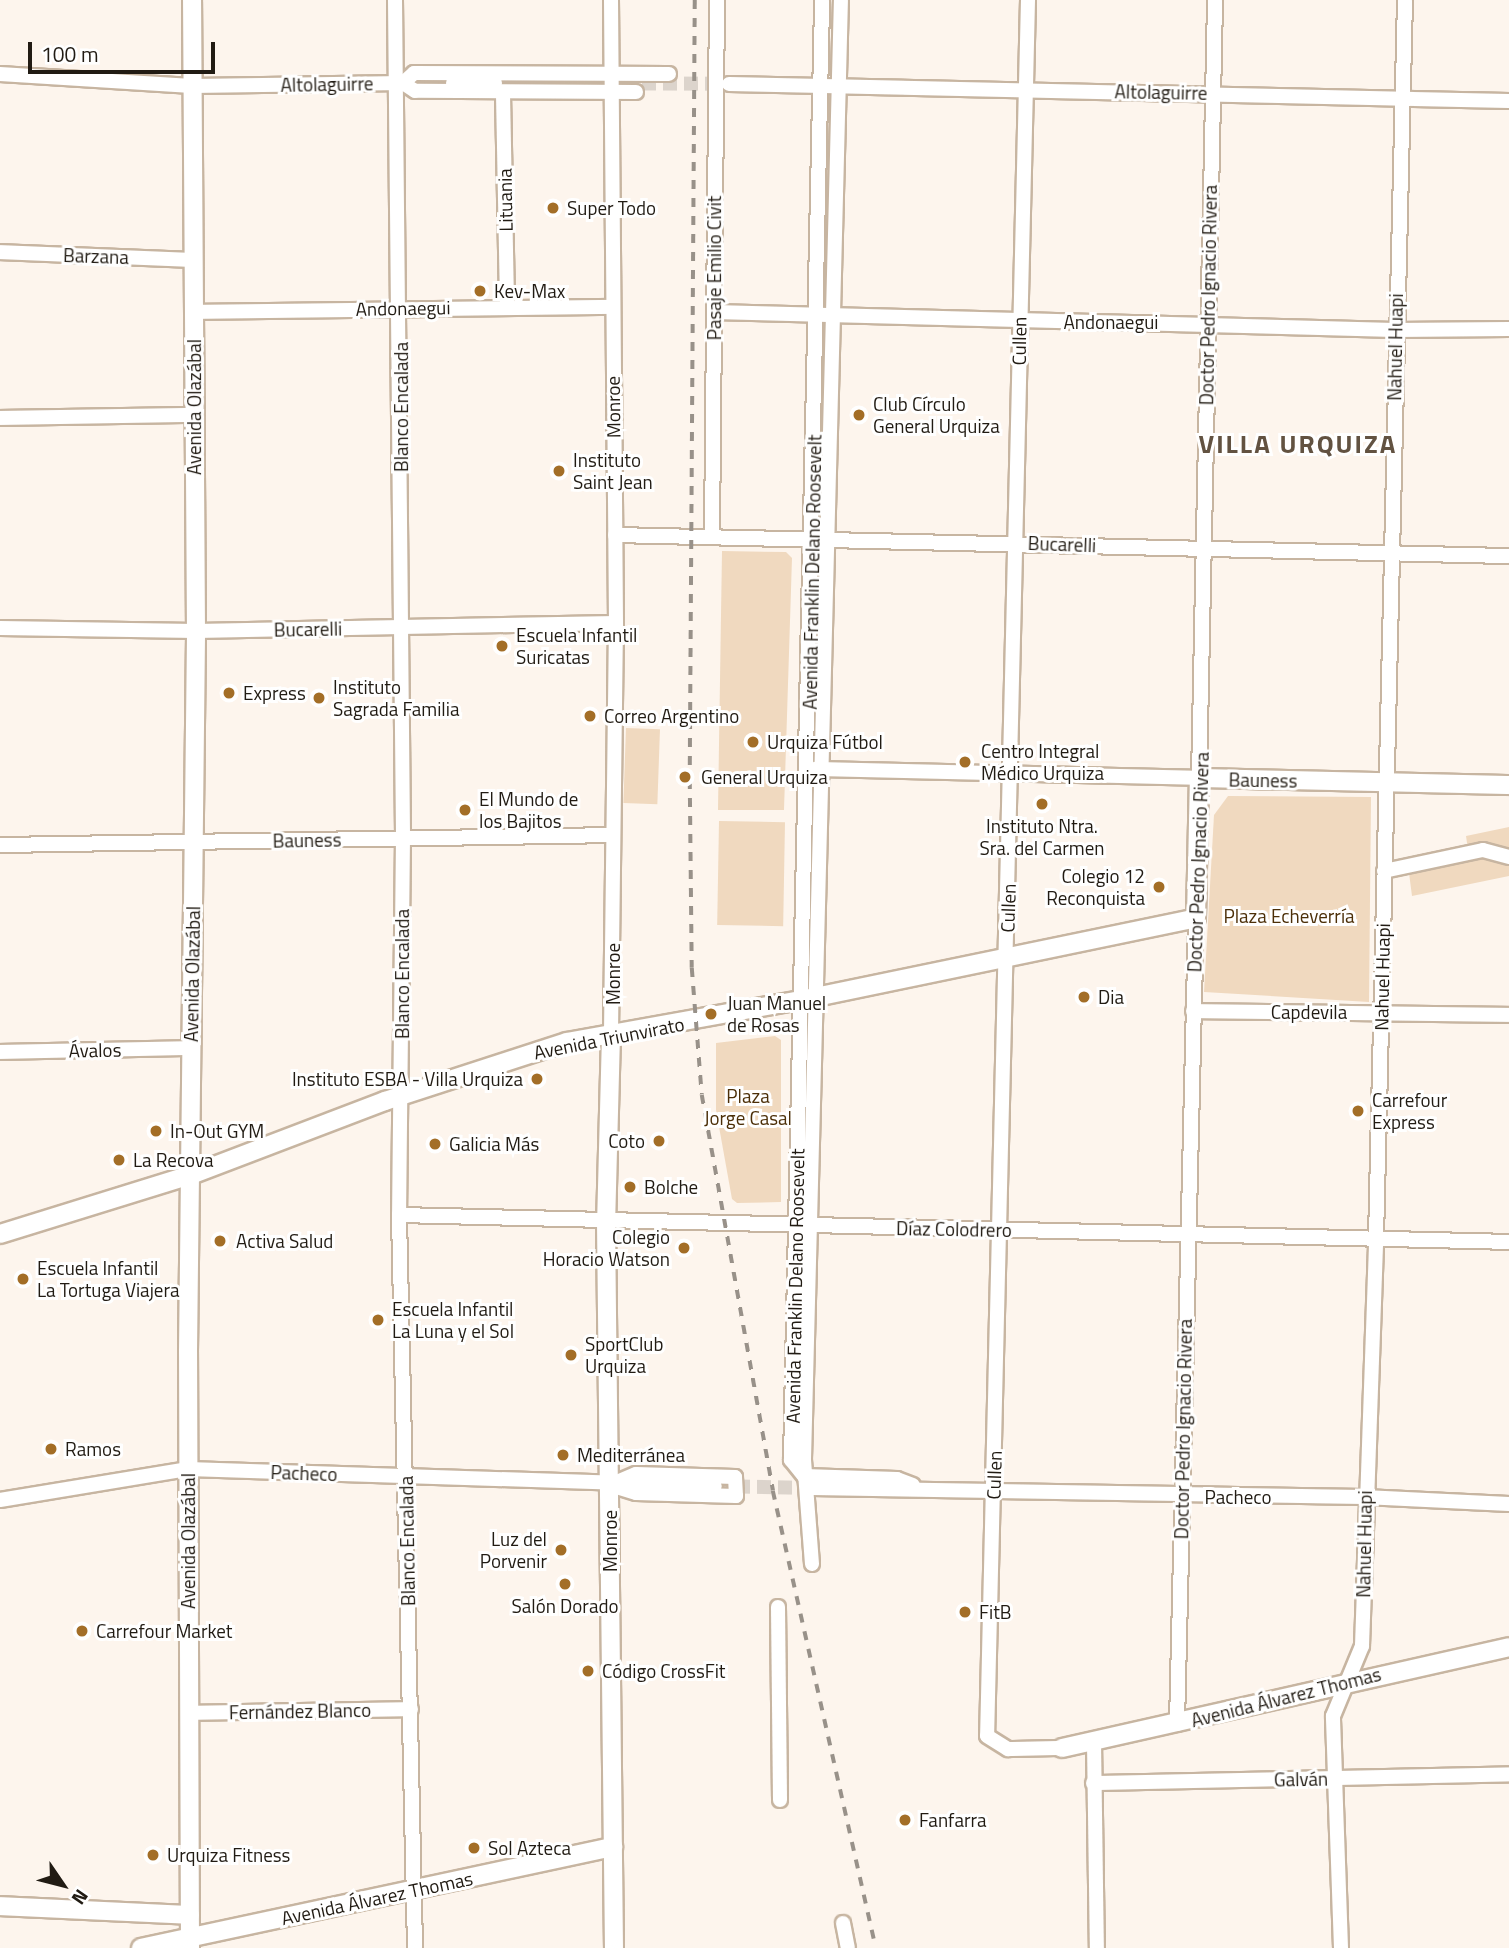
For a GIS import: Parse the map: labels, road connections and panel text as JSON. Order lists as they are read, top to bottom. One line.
{"streets":{"main road":["Doctor Pedro Ignacio Rivera","Avenida Olazábal","Monroe","Bauness","Avenida Triunvirato","Avenida Álvarez Thomas"],"street":["Altolaguirre","Lituania","Barzana","Pasaje Emilio Civit","Andonaegui","Cullen","Nahuel Huapi","Blanco Encalada","Bucarelli","Avenida Franklin Delano Roosevelt","Capdevila","Ávalos","Díaz Colodrero","Pacheco","Fernández Blanco","Galván"]},"crossings":[["Altolaguirre","Lituania"],["Altolaguirre","Pasaje Emilio Civit"],["Altolaguirre","Doctor Pedro Ignacio Rivera"],["Altolaguirre","Cullen"],["Altolaguirre","Nahuel Huapi"],["Altolaguirre","Avenida Olazábal"],["Altolaguirre","Blanco Encalada"],["Altolaguirre","Monroe"],["Altolaguirre","Avenida Franklin Delano Roosevelt"],["Lituania","Andonaegui"],["Barzana","Avenida Olazábal"],["Pasaje Emilio Civit","Andonaegui"],["Pasaje Emilio Civit","Bucarelli"],["Doctor Pedro Ignacio Rivera","Andonaegui"],["Doctor Pedro Ignacio Rivera","Bucarelli"],["Doctor Pedro Ignacio Rivera","Bauness"],["Doctor Pedro Ignacio Rivera","Capdevila"],["Doctor Pedro Ignacio Rivera","Avenida Triunvirato"],["Doctor Pedro Ignacio Rivera","Díaz Colodrero"],["Doctor Pedro Ignacio Rivera","Pacheco"],["Doctor Pedro Ignacio Rivera","Avenida Álvarez Thomas"],["Andonaegui","Cullen"],["Andonaegui","Nahuel Huapi"],["Andonaegui","Avenida Olazábal"],["Andonaegui","Blanco Encalada"],["Andonaegui","Monroe"],["Andonaegui","Avenida Franklin Delano Roosevelt"],["Cullen","Bucarelli"],["Cullen","Bauness"],["Cullen","Avenida Triunvirato"],["Cullen","Díaz Colodrero"],["Cullen","Pacheco"],["Cullen","Avenida Álvarez Thomas"],["Nahuel Huapi","Bucarelli"],["Nahuel Huapi","Bauness"],["Nahuel Huapi","Capdevila"],["Nahuel Huapi","Díaz Colodrero"],["Nahuel Huapi","Pacheco"],["Nahuel Huapi","Avenida Álvarez Thomas"],["Nahuel Huapi","Galván"],["Avenida Olazábal","Bucarelli"],["Avenida Olazábal","Bauness"],["Avenida Olazábal","Avenida Triunvirato"],["Avenida Olazábal","Ávalos"],["Avenida Olazábal","Pacheco"],["Avenida Olazábal","Avenida Álvarez Thomas"],["Avenida Olazábal","Fernández Blanco"],["Blanco Encalada","Bucarelli"],["Blanco Encalada","Bauness"],["Blanco Encalada","Avenida Triunvirato"],["Blanco Encalada","Díaz Colodrero"],["Blanco Encalada","Pacheco"],["Blanco Encalada","Avenida Álvarez Thomas"],["Blanco Encalada","Fernández Blanco"],["Monroe","Bucarelli"],["Monroe","Bauness"],["Monroe","Avenida Triunvirato"],["Monroe","Díaz Colodrero"],["Monroe","Pacheco"],["Monroe","Avenida Álvarez Thomas"],["Bucarelli","Avenida Franklin Delano Roosevelt"],["Avenida Franklin Delano Roosevelt","Bauness"],["Avenida Franklin Delano Roosevelt","Avenida Triunvirato"],["Avenida Franklin Delano Roosevelt","Díaz Colodrero"],["Avenida Franklin Delano Roosevelt","Pacheco"]],"districts":["VILLA URQUIZA"],"parks":["Plaza Echeverría","Plaza Jorge Casal"],"places":["Super Todo","Kev-Max","Club Círculo General Urquiza","Instituto Saint Jean","Escuela Infantil Suricatas","Express","Instituto Sagrada Familia","Correo Argentino","Urquiza Fútbol","Centro Integral Médico Urquiza","General Urquiza","Instituto Ntra. Sra. del Carmen","El Mundo de los Bajitos","Colegio 12 Reconquista","Dia","Juan Manuel de Rosas","Instituto ESBA - Villa Urquiza","Carrefour Express","In-Out GYM","Coto","Galicia Más","La Recova","Bolche","Activa Salud","Colegio Horacio Watson","Escuela Infantil La Tortuga Viajera","Escuela Infantil La Luna y el Sol","SportClub Urquiza","Ramos","Mediterránea","Luz del Porvenir","Salón Dorado","FitB","Carrefour Market","Código CrossFit","Fanfarra","Sol Azteca","Urquiza Fitness"],"scale_bar":"100 m","north":"bottom right"}
